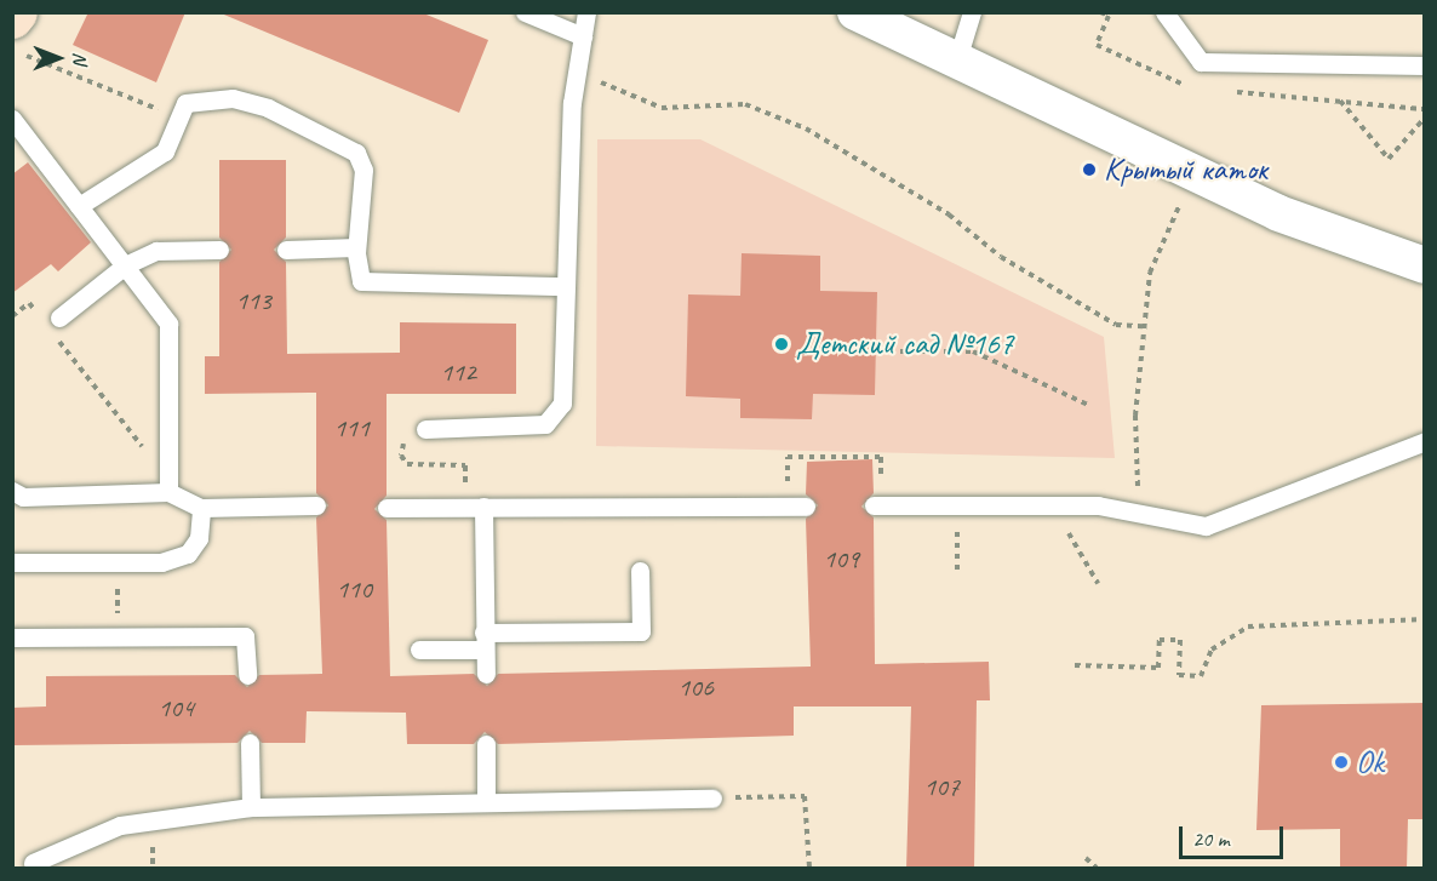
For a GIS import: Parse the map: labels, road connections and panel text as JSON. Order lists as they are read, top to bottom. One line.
{"places":["Крытый каток","Детский сад №167","Ok"],"house_numbers":["113","112","111","109","110","106","104","107"],"scale_bar":"20 m","north":"right"}
